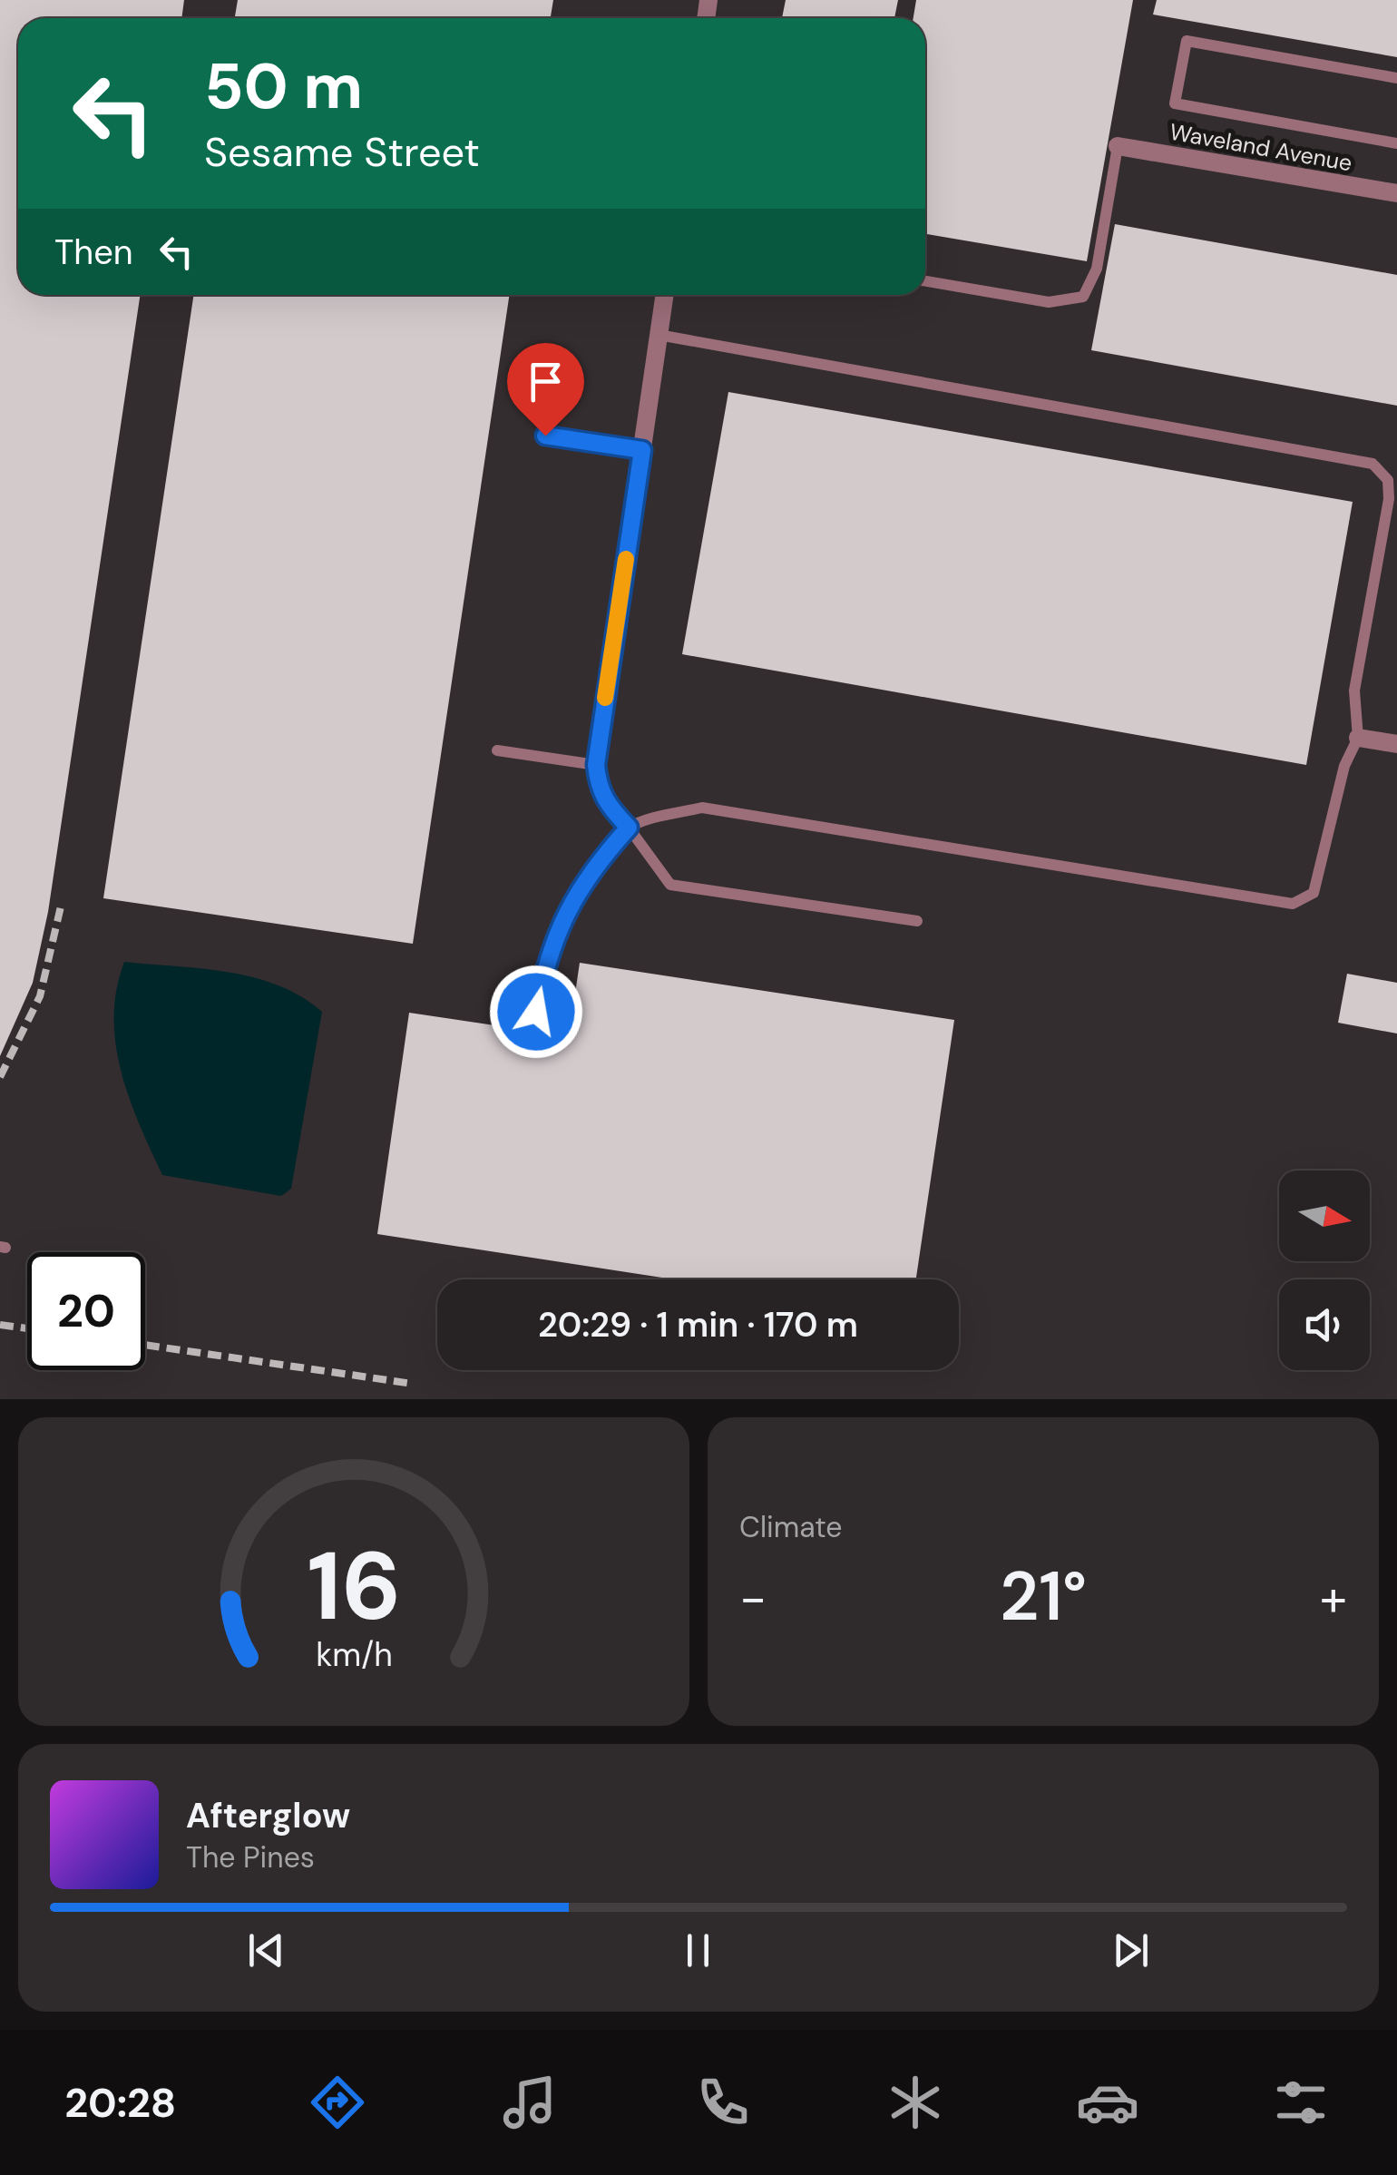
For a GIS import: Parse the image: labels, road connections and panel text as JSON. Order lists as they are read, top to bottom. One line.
{"streets":{"street":["Waveland Avenue"]},"north":"right","page":{"turn":["50 m","Sesame Street"],"then":"Then","limit":"20","trip":"20:29 · 1 min · 170 m","tile":"Climate","heat":["−","21°","+"],"song":["Afterglow","The Pines"],"tabs":"20:28","gauge":["16","km/h"]}}
